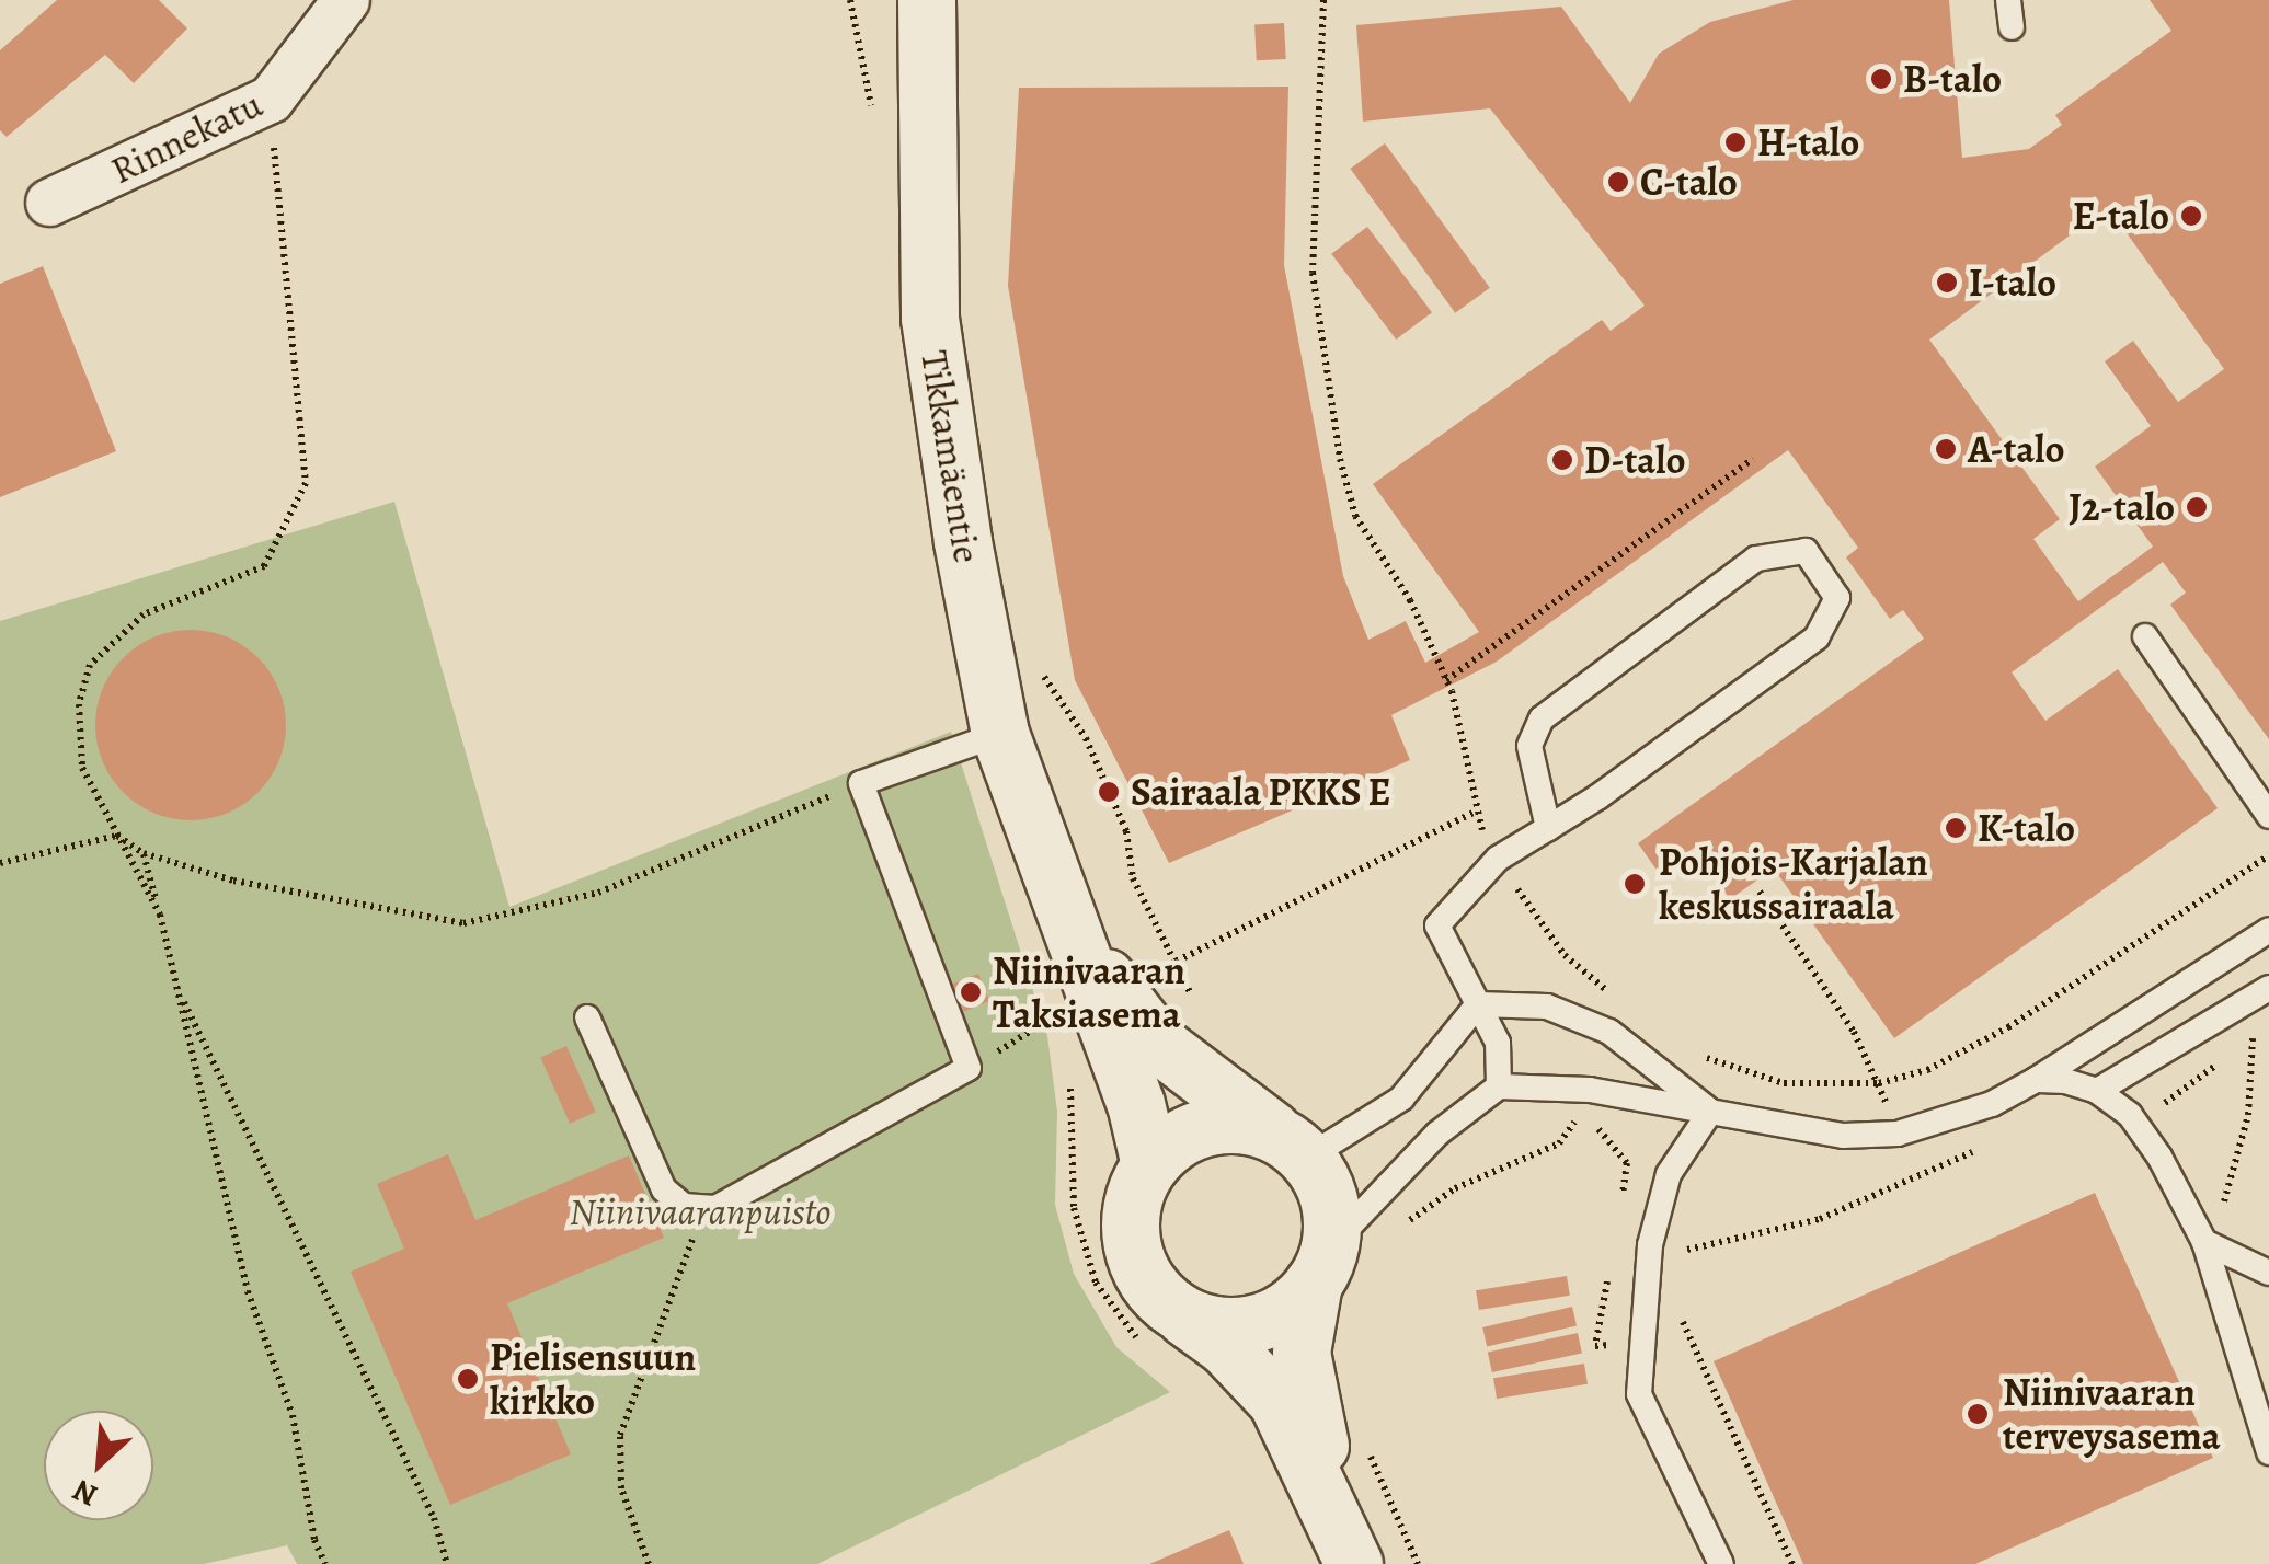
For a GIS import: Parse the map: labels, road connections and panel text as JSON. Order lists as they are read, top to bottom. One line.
{"streets":{"street":["Rinnekatu","Tikkamäentie"]},"parks":["Niinivaaranpuisto"],"places":["B-talo","H-talo","C-talo","E-talo","I-talo","A-talo","D-talo","J2-talo","Sairaala PKKS E","K-talo","Pohjois-Karjalan keskussairaala","Niinivaaran Taksiasema","Pielisensuun kirkko","Niinivaaran terveysasema"],"north":"bottom left"}
